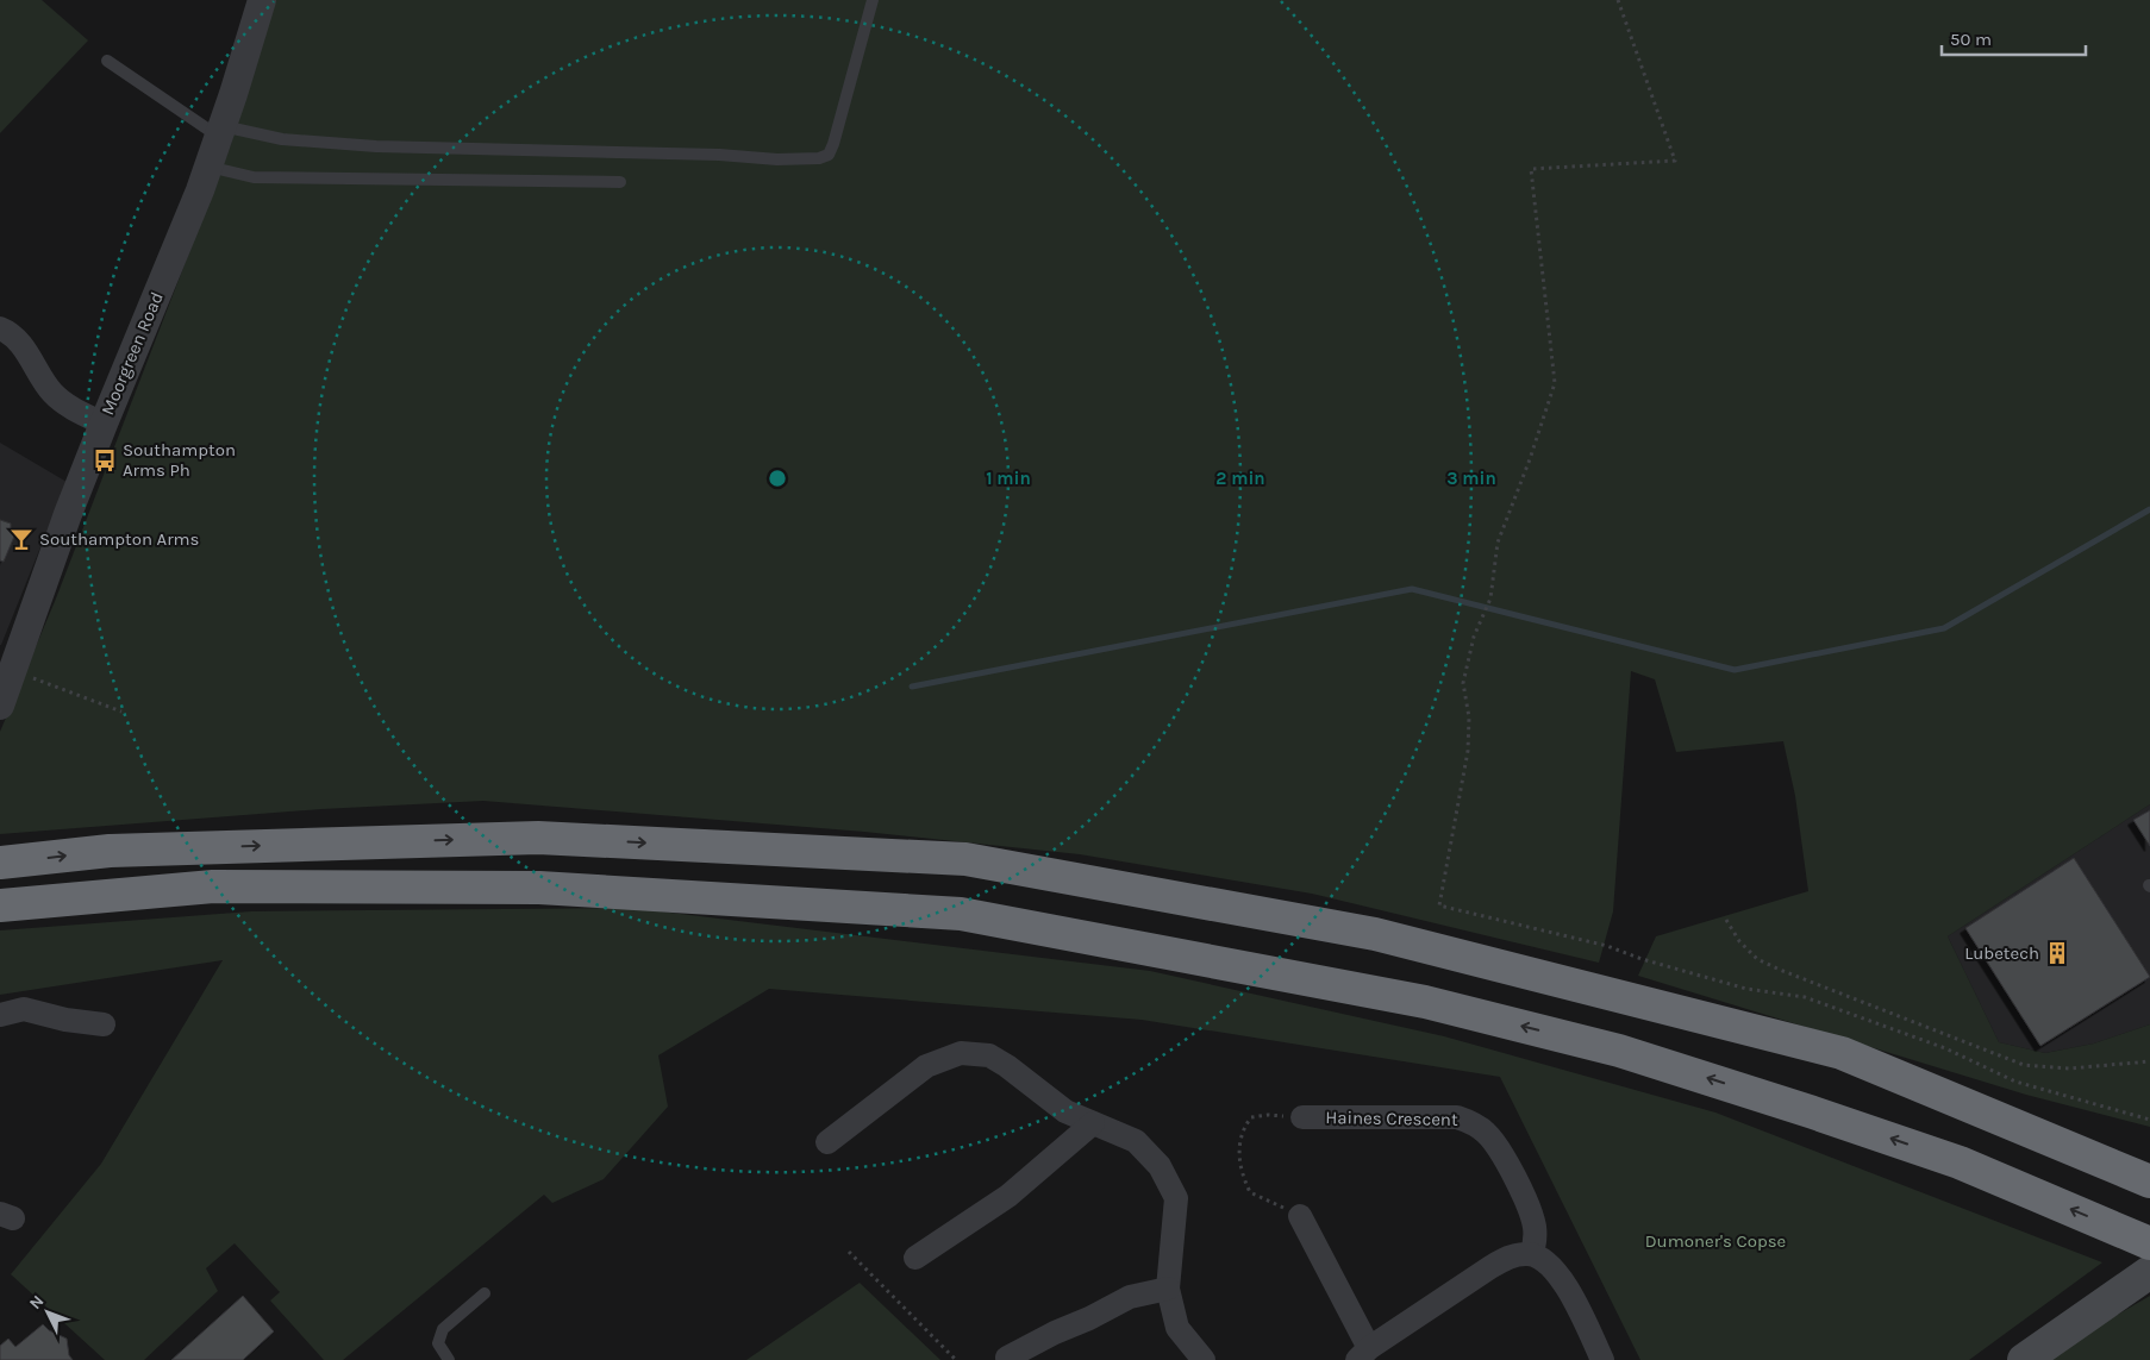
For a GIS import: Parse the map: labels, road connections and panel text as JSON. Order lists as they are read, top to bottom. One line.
{"streets":{"street":["Moorgreen Road","Haines Crescent"]},"parks":["Dumoner's Copse"],"places":{"bus stop":["Southampton Arms Ph"],"bar":["Southampton Arms"],"building":["Lubetech"]},"scale_bar":"50 m","north":"top left","rings":["1 min","2 min","3 min"]}
